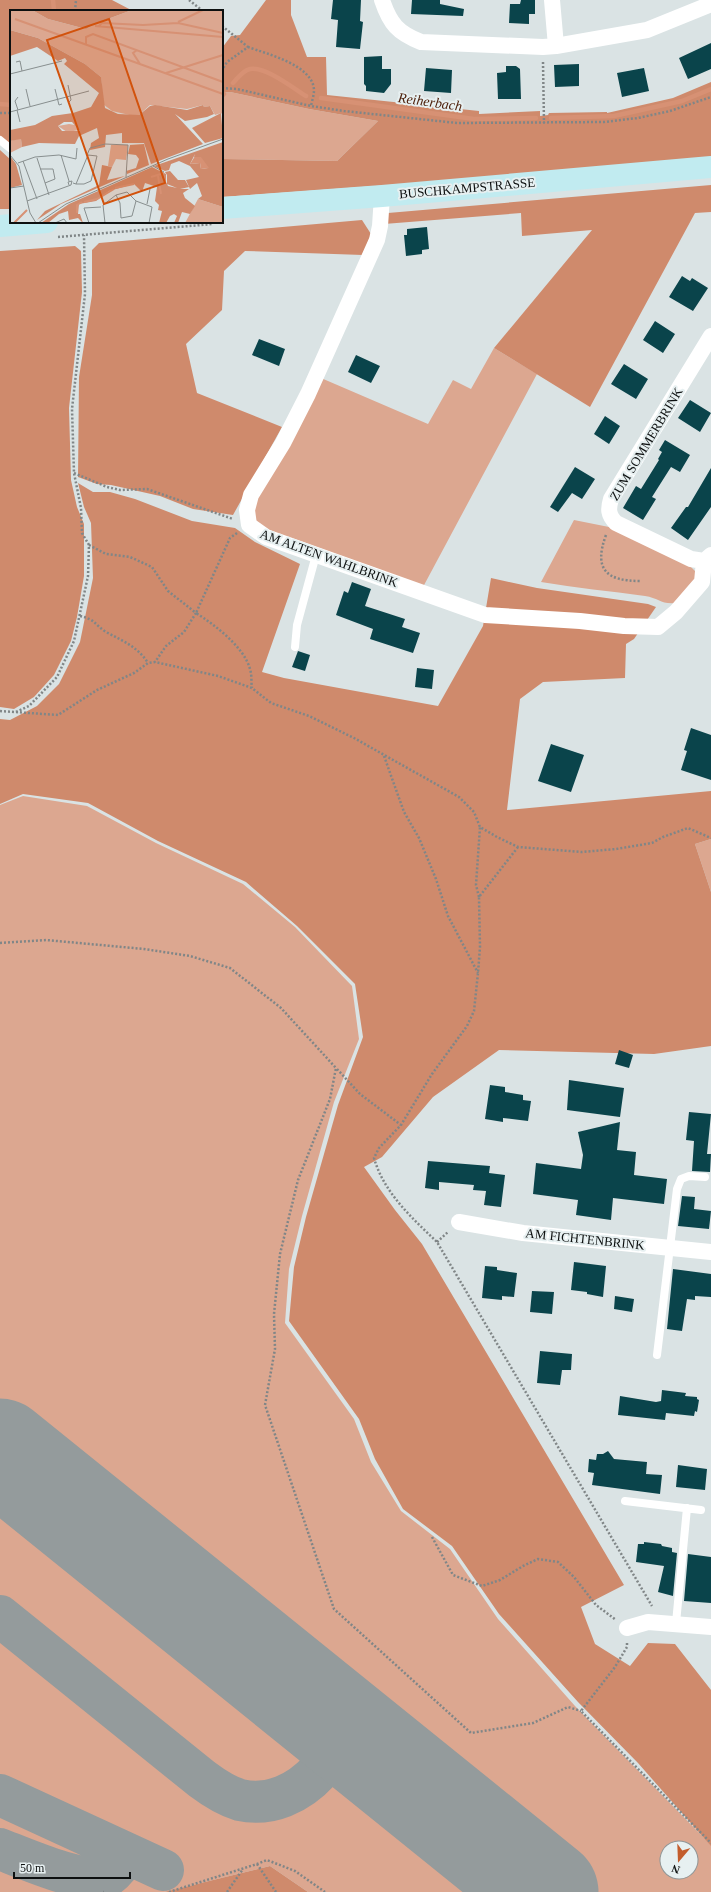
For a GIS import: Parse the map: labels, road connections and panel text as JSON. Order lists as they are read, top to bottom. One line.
{"streets":{"main road":["BUSCHKAMPSTRASSE"],"street":["ZUM SOMMERBRINK","AM ALTEN WAHLBRINK","AM FICHTENBRINK"]},"crossings":[["BUSCHKAMPSTRASSE","AM ALTEN WAHLBRINK"],["ZUM SOMMERBRINK","AM ALTEN WAHLBRINK"]],"water":["Reiherbach"],"scale_bar":"50 m","north":"bottom"}
